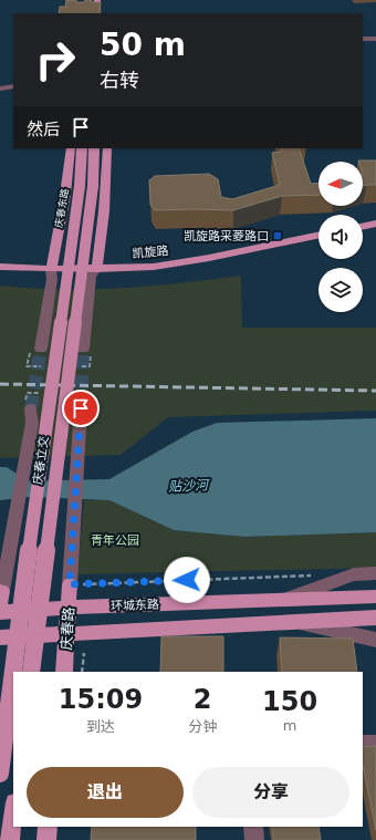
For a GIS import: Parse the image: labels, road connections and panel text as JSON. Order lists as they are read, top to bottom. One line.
{"streets":{"main road":["庆春东路","凯旋路","庆春立交","环城东路","庆春路"]},"crossings":[["庆春东路","凯旋路"],["环城东路","庆春路"]],"water":["贴沙河"],"parks":["青年公园"],"places":{"transit":["凯旋路采菱路口"]},"north":"left","page":{"turn":["50 m","右转"],"then":"然后","eta":["15:09","到达","2","分钟","150","m"],"buttons":["退出","分享"]}}
